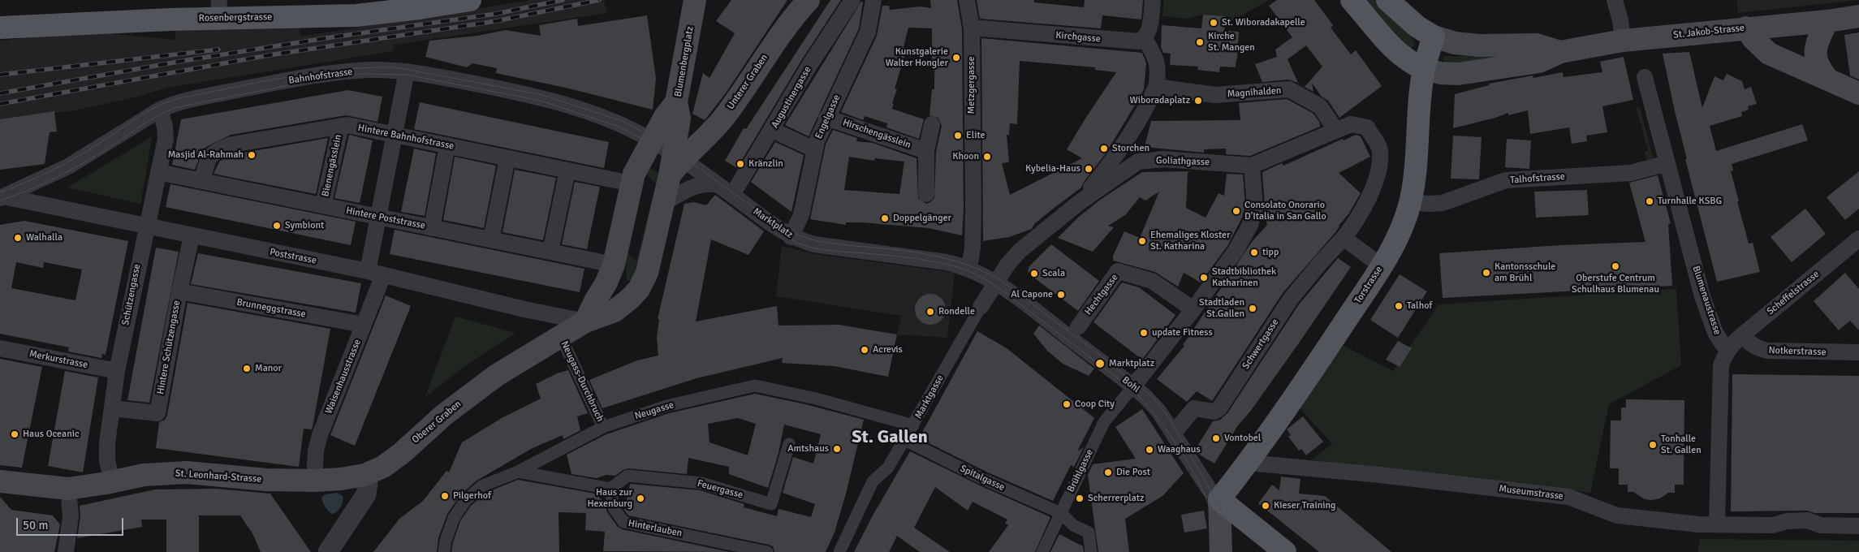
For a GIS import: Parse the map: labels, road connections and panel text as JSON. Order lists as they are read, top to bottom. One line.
{"streets":{"main road":["Rosenbergstrasse","St. Jakob-Strasse","Blumenbergplatz","Unterer Graben","Torstrasse","Oberer Graben","St. Leonhard-Strasse"],"street":["Kirchgasse","Bahnhofstrasse","Metzgergasse","Magnihalden","Augustinergasse","Engelgasse","Hirschengässlein","Hintere Bahnhofstrasse","Goliathgasse","Bienengässlein","Talhofstrasse","Hintere Poststrasse","Marktplatz","Poststrasse","Scheffelstrasse","Schützengasse","Hechtgasse","Blumenaustrasse","Brunneggstrasse","Schwertgasse","Hintere Schützengasse","Notkerstrasse","Merkurstrasse","Waisenhausstrasse","Neugass-Durchbruch","Bohl","Marktgasse","Neugasse","Brühlgasse","Spitalgasse","Feuergasse","Museumstrasse","Hinterlauben"]},"crossings":[["St. Jakob-Strasse","Torstrasse"],["Kirchgasse","Metzgergasse"],["Blumenbergplatz","Bahnhofstrasse"],["Blumenbergplatz","Oberer Graben"],["Bahnhofstrasse","Unterer Graben"],["Bahnhofstrasse","Marktplatz"],["Bahnhofstrasse","Poststrasse"],["Bahnhofstrasse","Schützengasse"],["Bahnhofstrasse","Oberer Graben"],["Unterer Graben","Marktplatz"],["Unterer Graben","Oberer Graben"],["Metzgergasse","Marktplatz"],["Magnihalden","Goliathgasse"],["Magnihalden","Schwertgasse"],["Augustinergasse","Marktplatz"],["Engelgasse","Hirschengässlein"],["Engelgasse","Marktplatz"],["Hintere Bahnhofstrasse","Bienengässlein"],["Hintere Bahnhofstrasse","Hintere Poststrasse"],["Hintere Bahnhofstrasse","Oberer Graben"],["Goliathgasse","Marktplatz"],["Goliathgasse","Schwertgasse"],["Goliathgasse","Bohl"],["Goliathgasse","Marktgasse"],["Bienengässlein","Hintere Poststrasse"],["Talhofstrasse","Torstrasse"],["Talhofstrasse","Blumenaustrasse"],["Hintere Poststrasse","Schützengasse"],["Hintere Poststrasse","Oberer Graben"],["Marktplatz","Bohl"],["Marktplatz","Marktgasse"],["Marktplatz","Oberer Graben"],["Poststrasse","Schützengasse"],["Poststrasse","Hintere Schützengasse"],["Poststrasse","Waisenhausstrasse"],["Poststrasse","Oberer Graben"],["Torstrasse","Bohl"],["Torstrasse","Museumstrasse"],["Scheffelstrasse","Blumenaustrasse"],["Scheffelstrasse","Notkerstrasse"],["Schützengasse","Hintere Schützengasse"],["Schützengasse","Merkurstrasse"],["Schützengasse","St. Leonhard-Strasse"],["Brunneggstrasse","Hintere Schützengasse"],["Brunneggstrasse","Waisenhausstrasse"],["Schwertgasse","Bohl"],["Waisenhausstrasse","St. Leonhard-Strasse"],["Neugass-Durchbruch","Neugasse"],["Neugass-Durchbruch","Oberer Graben"],["Bohl","Marktgasse"],["Bohl","Brühlgasse"],["Marktgasse","Neugasse"],["Marktgasse","Spitalgasse"],["Oberer Graben","St. Leonhard-Strasse"],["Brühlgasse","Spitalgasse"],["Feuergasse","Hinterlauben"]],"districts":["St. Gallen"],"places":["St. Wiboradakapelle","Kirche St. Mangen","Kunstgalerie Walter Hongler","Wiboradaplatz","Elite","Storchen","Masjid Al-Rahmah","Khoon","Kränzlin","Kybelia-Haus","Turnhalle KSBG","Consolato Onorario D'Italia in San Gallo","Doppelgänger","Symbiont","Walhalla","Ehemaliges Kloster St. Katharina","tipp","Oberstufe Centrum Schulhaus Blumenau","Kantonsschule am Brühl","Scala","Stadtbibliothek Katharinen","Al Capone","Talhof","Stadtladen St.Gallen","Rondelle","update Fitness","Acrevis","Marktplatz","Manor","Coop City","Haus Oceanic","Vontobel","Tonhalle St. Gallen","Amtshaus","Waaghaus","Die Post","Pilgerhof","Haus zur Hexenburg","Scherrerplatz","Kieser Training"],"scale_bar":"50 m"}
